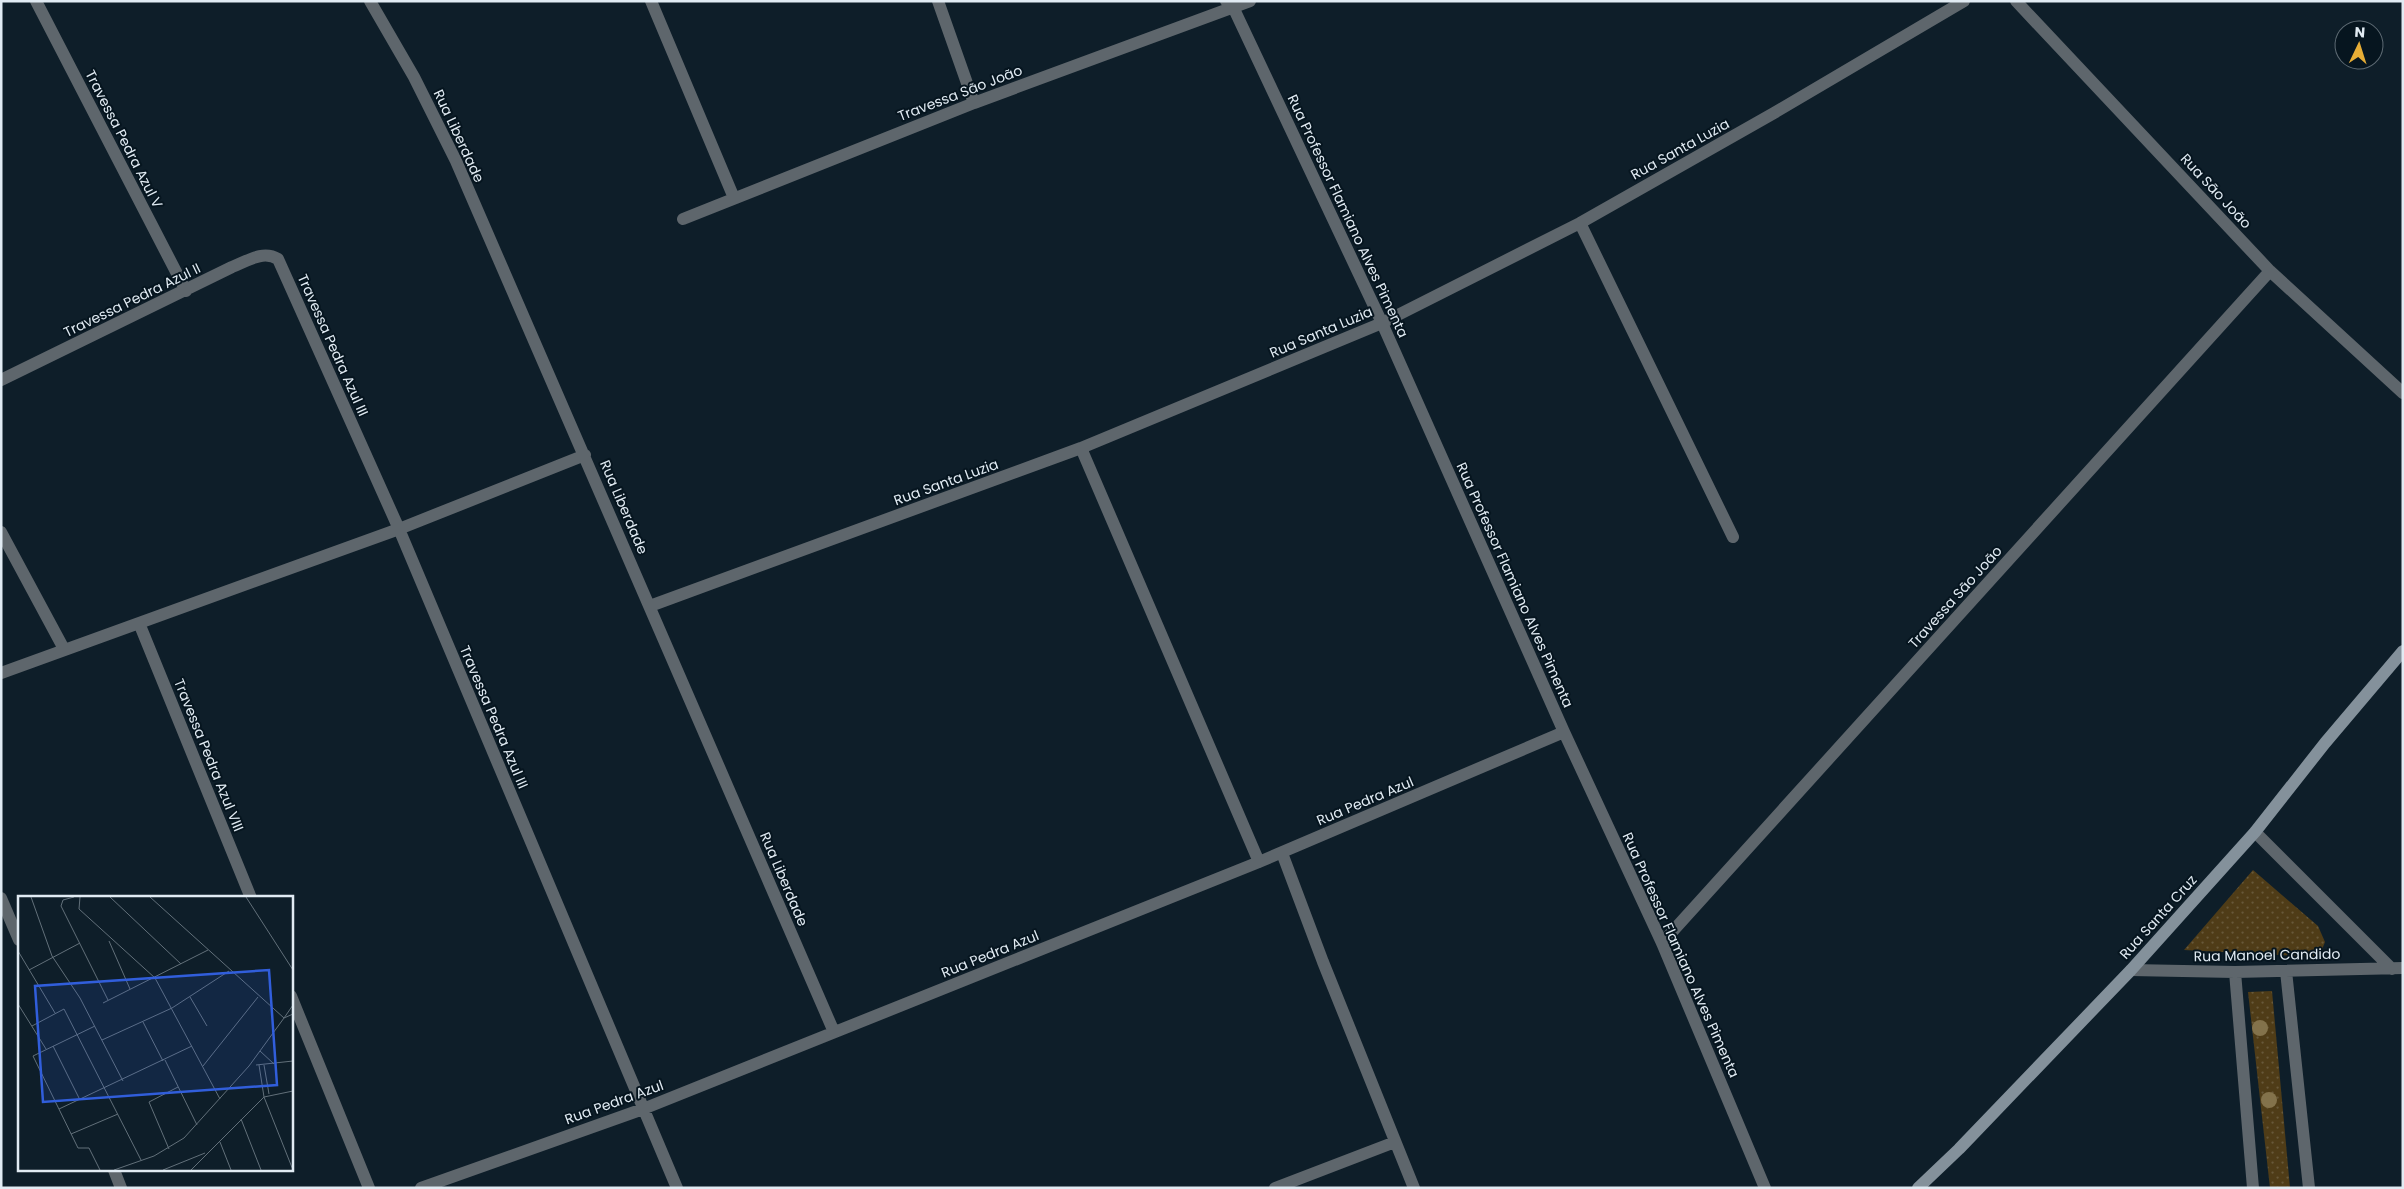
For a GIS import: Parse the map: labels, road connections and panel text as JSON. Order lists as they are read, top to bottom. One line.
{"streets":{"main road":["Rua Santa Cruz"],"street":["Travessa São João","Rua Liberdade","Travessa Pedra Azul V","Rua Santa Luzia","Rua São João","Rua Professor Flamiano Alves Pimenta","Travessa Pedra Azul II","Travessa Pedra Azul III","Travessa Pedra Azul VIII","Rua Pedra Azul","Rua Manoel Candido"]},"crossings":[["Travessa São João","Rua São João"],["Travessa São João","Rua Professor Flamiano Alves Pimenta"],["Rua Liberdade","Rua Santa Luzia"],["Rua Liberdade","Rua Pedra Azul"],["Travessa Pedra Azul V","Travessa Pedra Azul II"],["Rua Santa Luzia","Rua Professor Flamiano Alves Pimenta"],["Rua Professor Flamiano Alves Pimenta","Rua Pedra Azul"],["Travessa Pedra Azul II","Travessa Pedra Azul III"],["Travessa Pedra Azul III","Rua Pedra Azul"],["Rua Santa Cruz","Rua Manoel Candido"]],"north":"top"}
